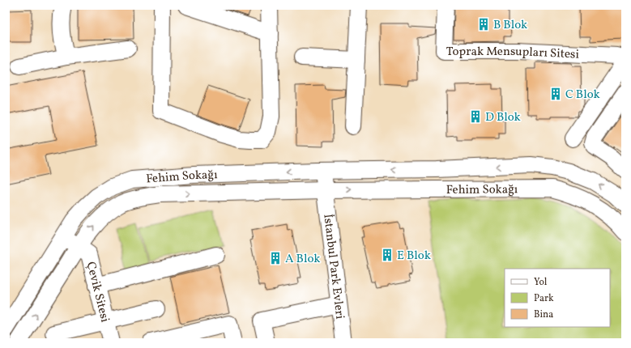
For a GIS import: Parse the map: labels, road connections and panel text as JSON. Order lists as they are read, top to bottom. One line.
{"streets":{"street":["Toprak Mensupları Sitesi","Fehim Sokağı","İstanbul Park Evleri","Çevik Sitesi"]},"crossings":[["Fehim Sokağı","İstanbul Park Evleri"],["Fehim Sokağı","Çevik Sitesi"]],"places":{"building":["B Blok","C Blok","D Blok","E Blok","A Blok"]},"legend":["Yol","Park","Bina"]}
